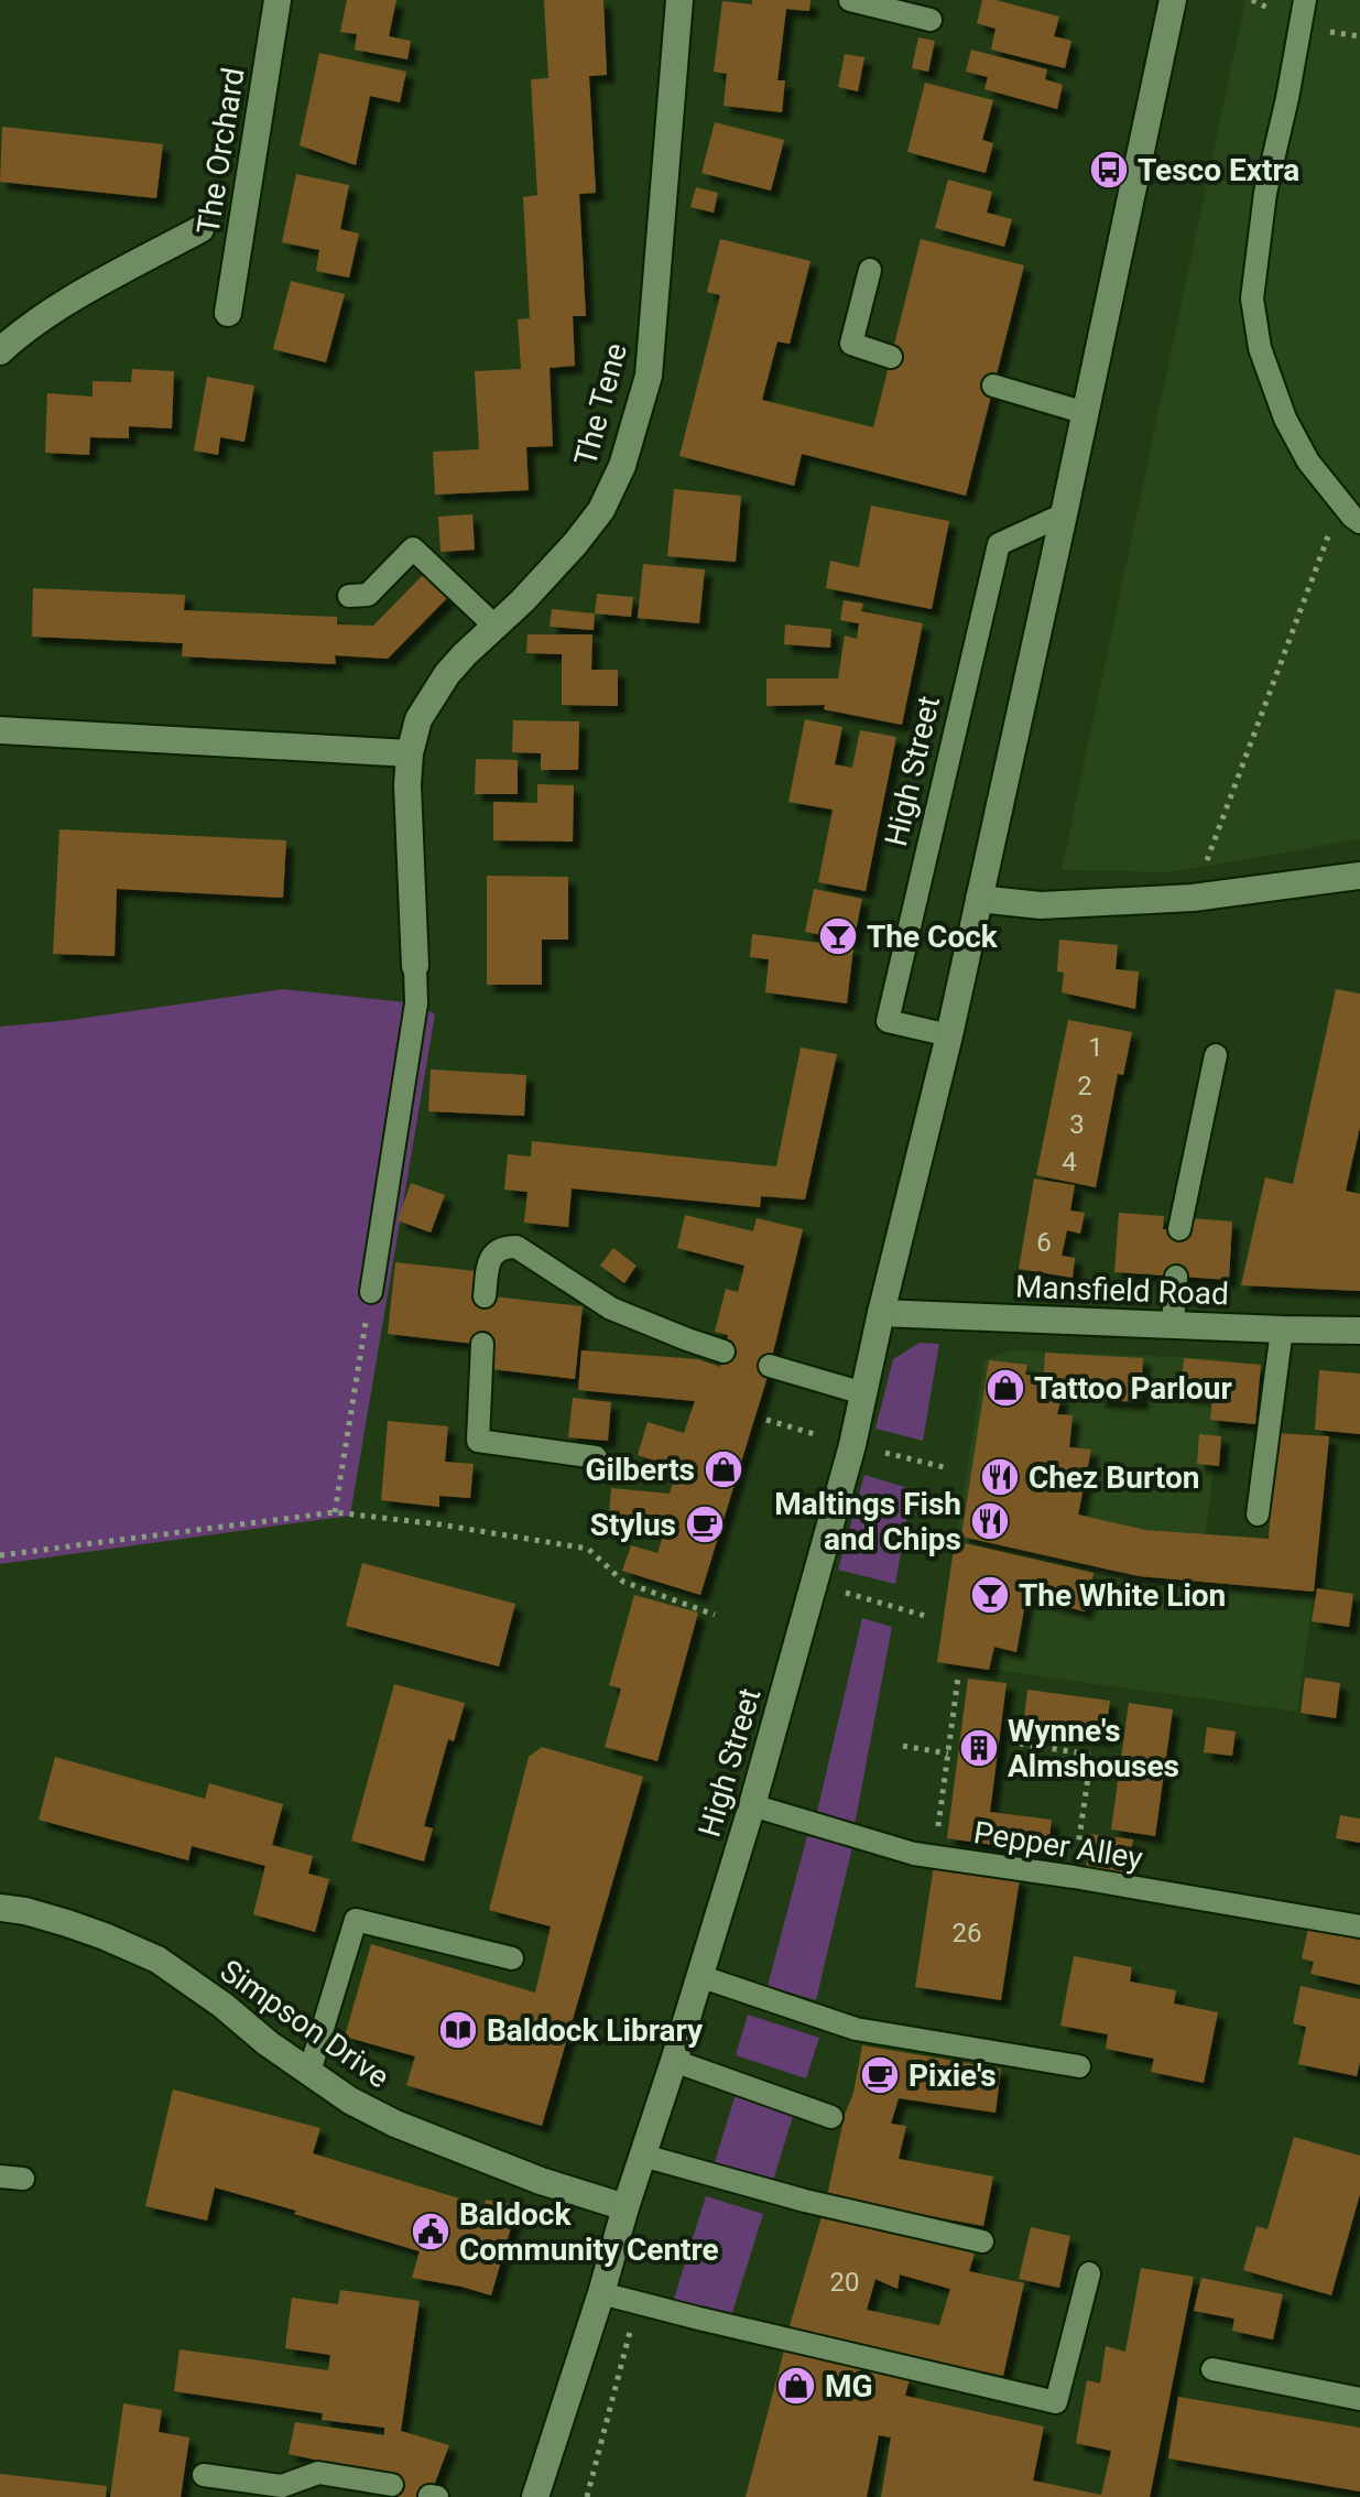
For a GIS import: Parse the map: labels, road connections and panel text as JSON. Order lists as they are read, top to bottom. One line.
{"streets":{"street":["The Orchard","The Tene","High Street","Mansfield Road","Simpson Drive"],"lane":["Pepper Alley"]},"crossings":[["High Street","Mansfield Road"],["High Street","Pepper Alley"],["High Street","Simpson Drive"]],"places":{"bus stop":["Tesco Extra"],"bar":["The Cock","The White Lion"],"shop":["Tattoo Parlour","Gilberts","MG"],"restaurant":["Chez Burton","Maltings Fish and Chips"],"cafe":["Stylus","Pixie's"],"building":["Wynne's Almshouses"],"library":["Baldock Library"],"public building":["Baldock Community Centre"]},"house_numbers":["1","2","3","4","6","26","20"]}
